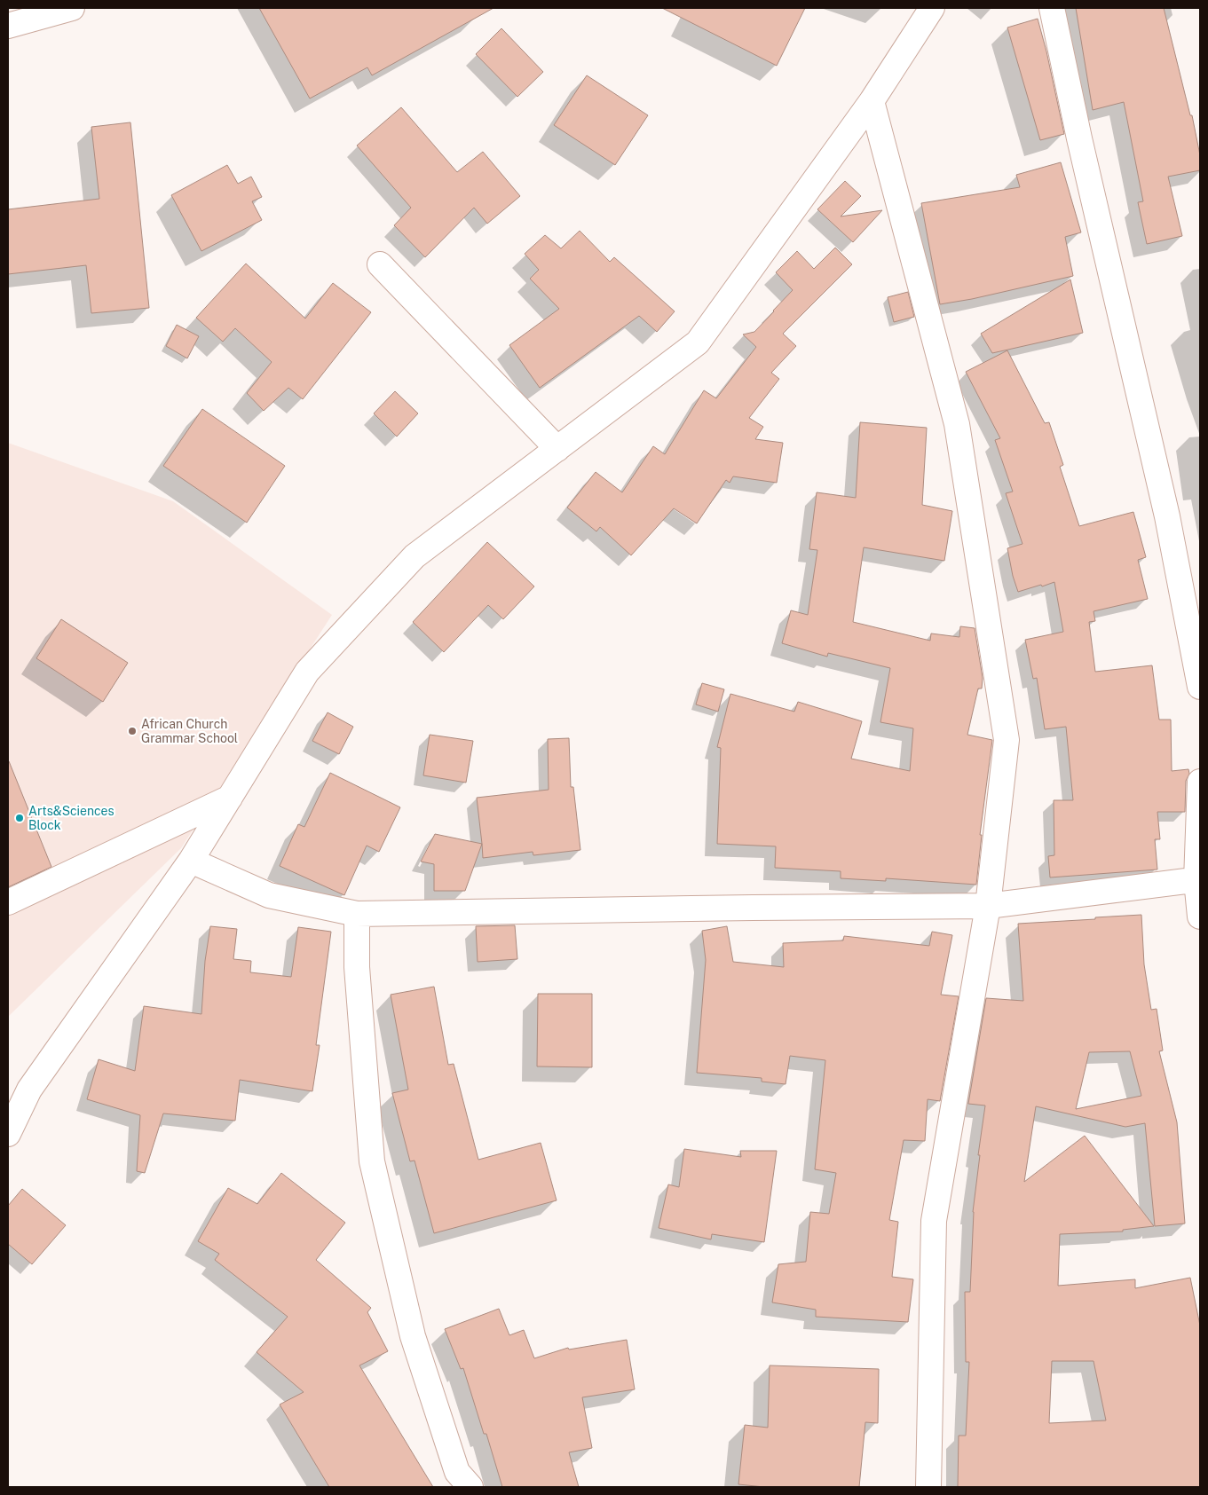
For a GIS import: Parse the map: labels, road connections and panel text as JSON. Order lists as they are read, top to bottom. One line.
{"places":["African Church Grammar School","Arts&Sciences Block"]}
